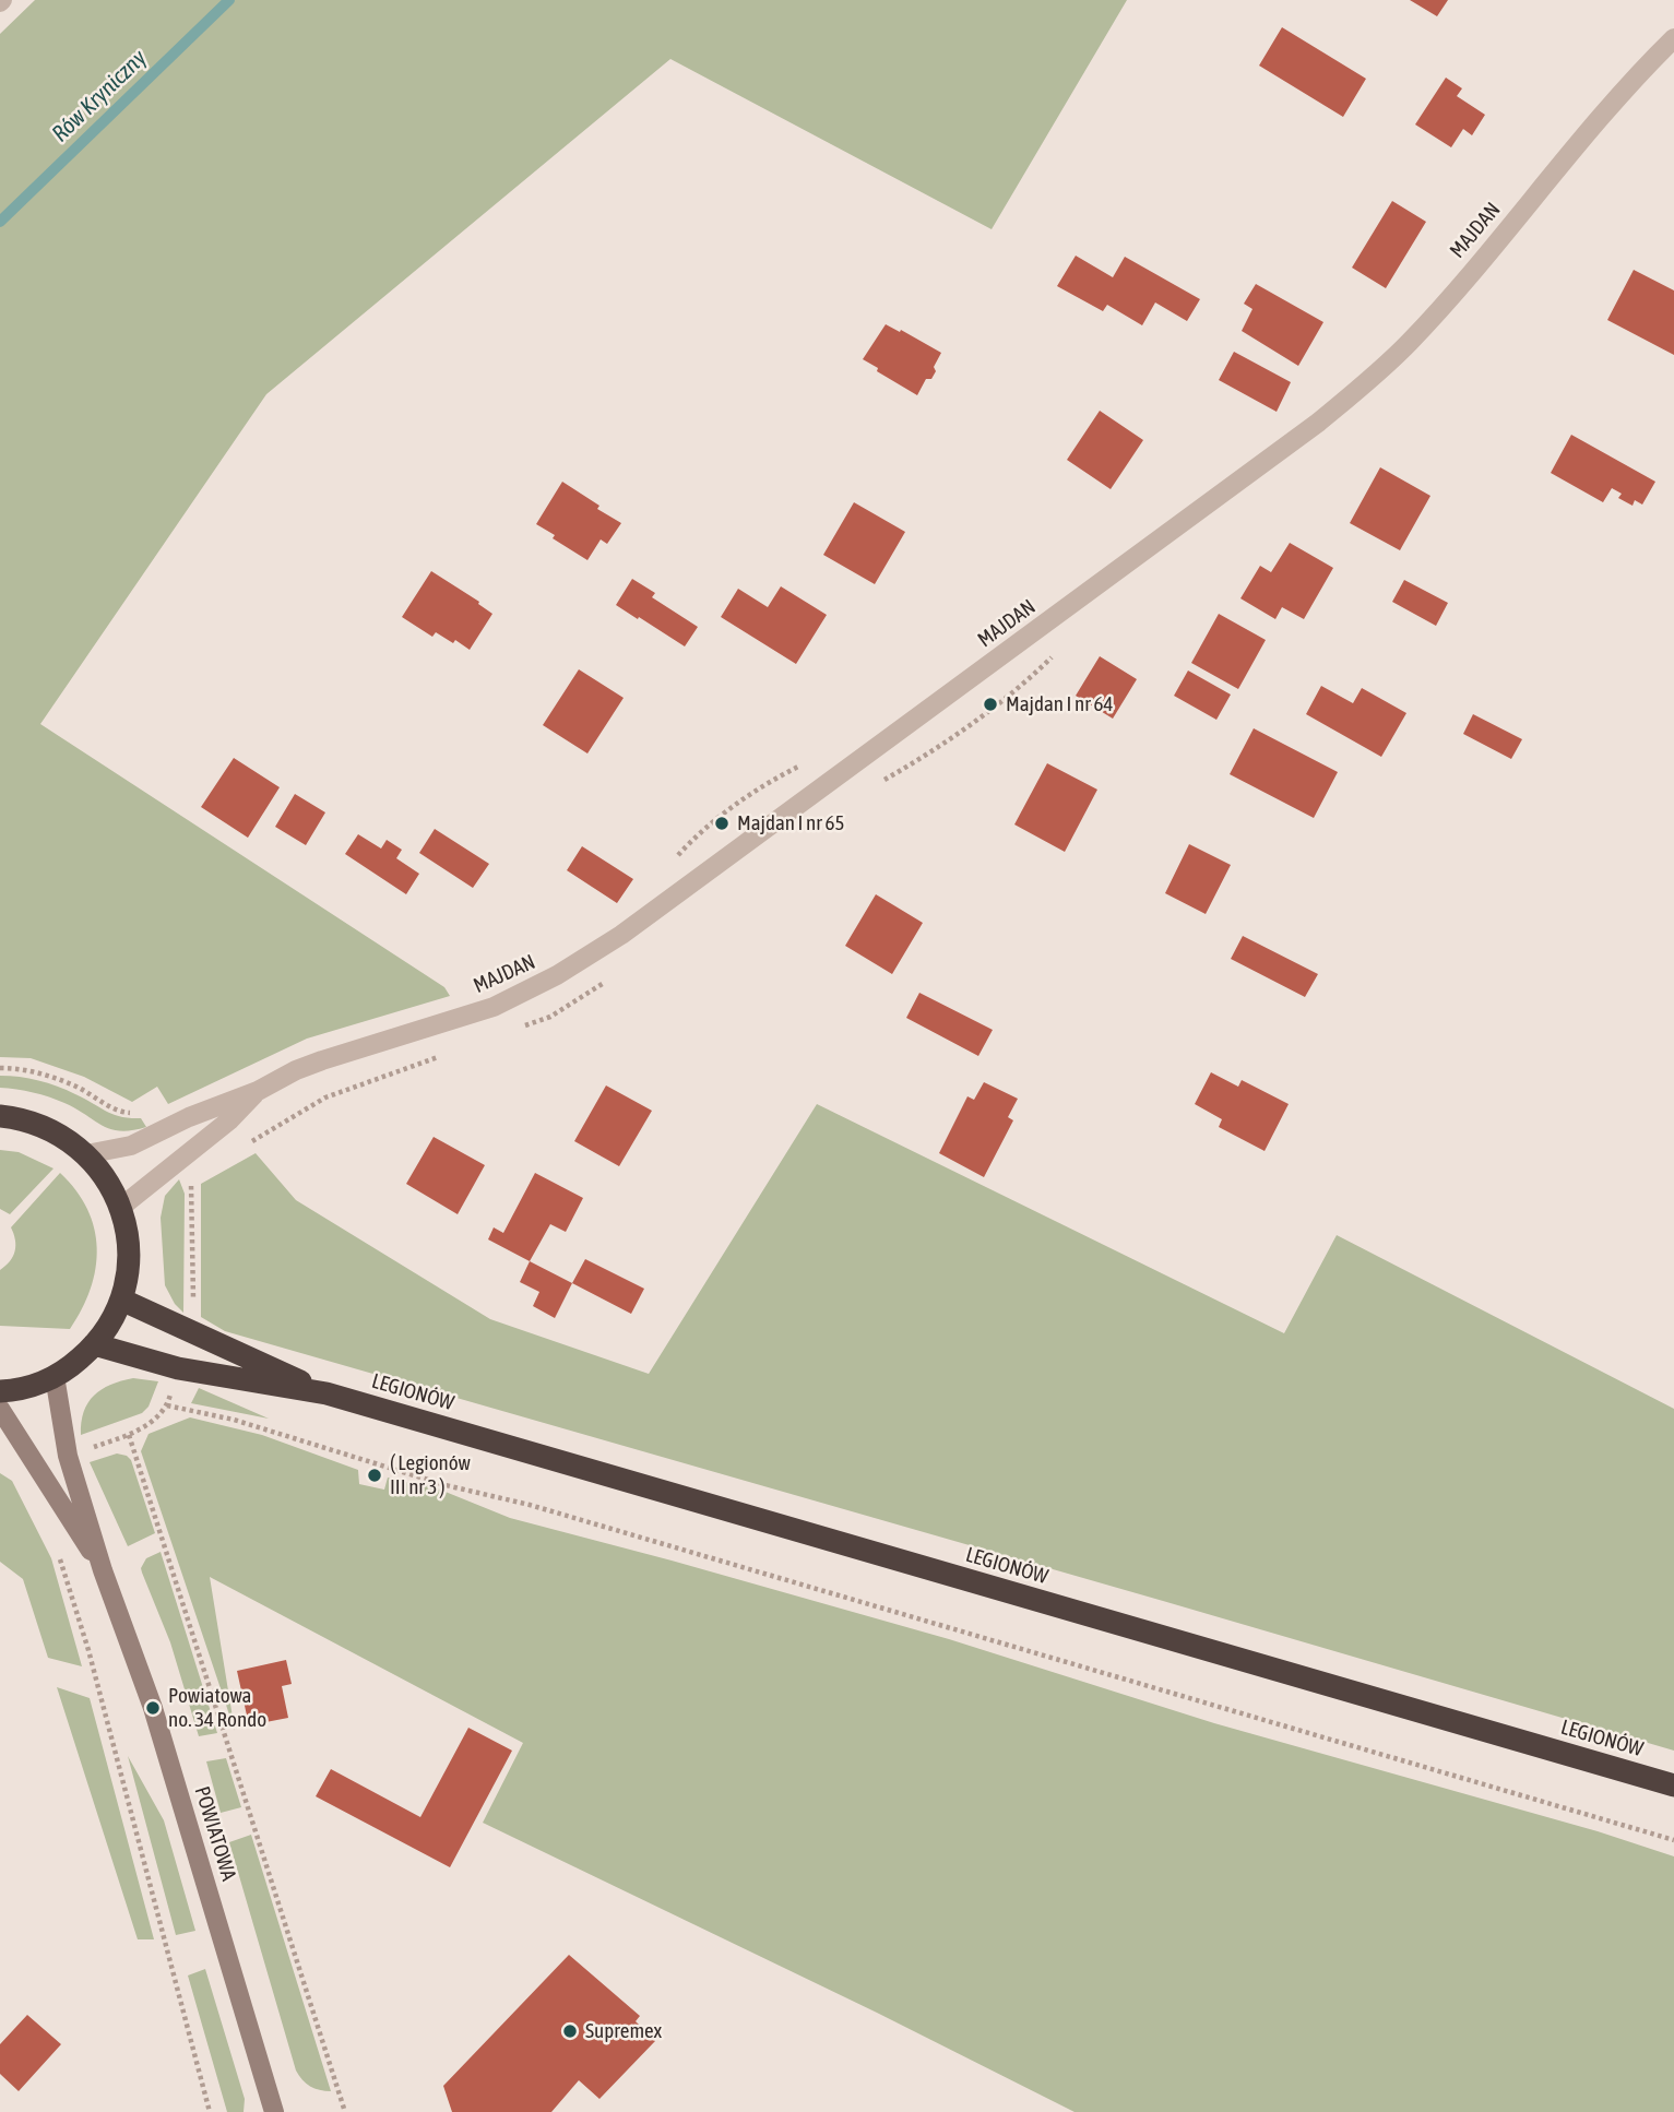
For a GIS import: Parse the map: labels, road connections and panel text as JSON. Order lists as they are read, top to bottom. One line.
{"streets":{"highway":["LEGIONÓW"],"street":["MAJDAN","POWIATOWA"]},"water":["Rów Kryniczny"],"places":["Majdan I nr 64","Majdan I nr 65","( Legionów III nr 3 )","Powiatowa no. 34 Rondo","Supremex"]}
